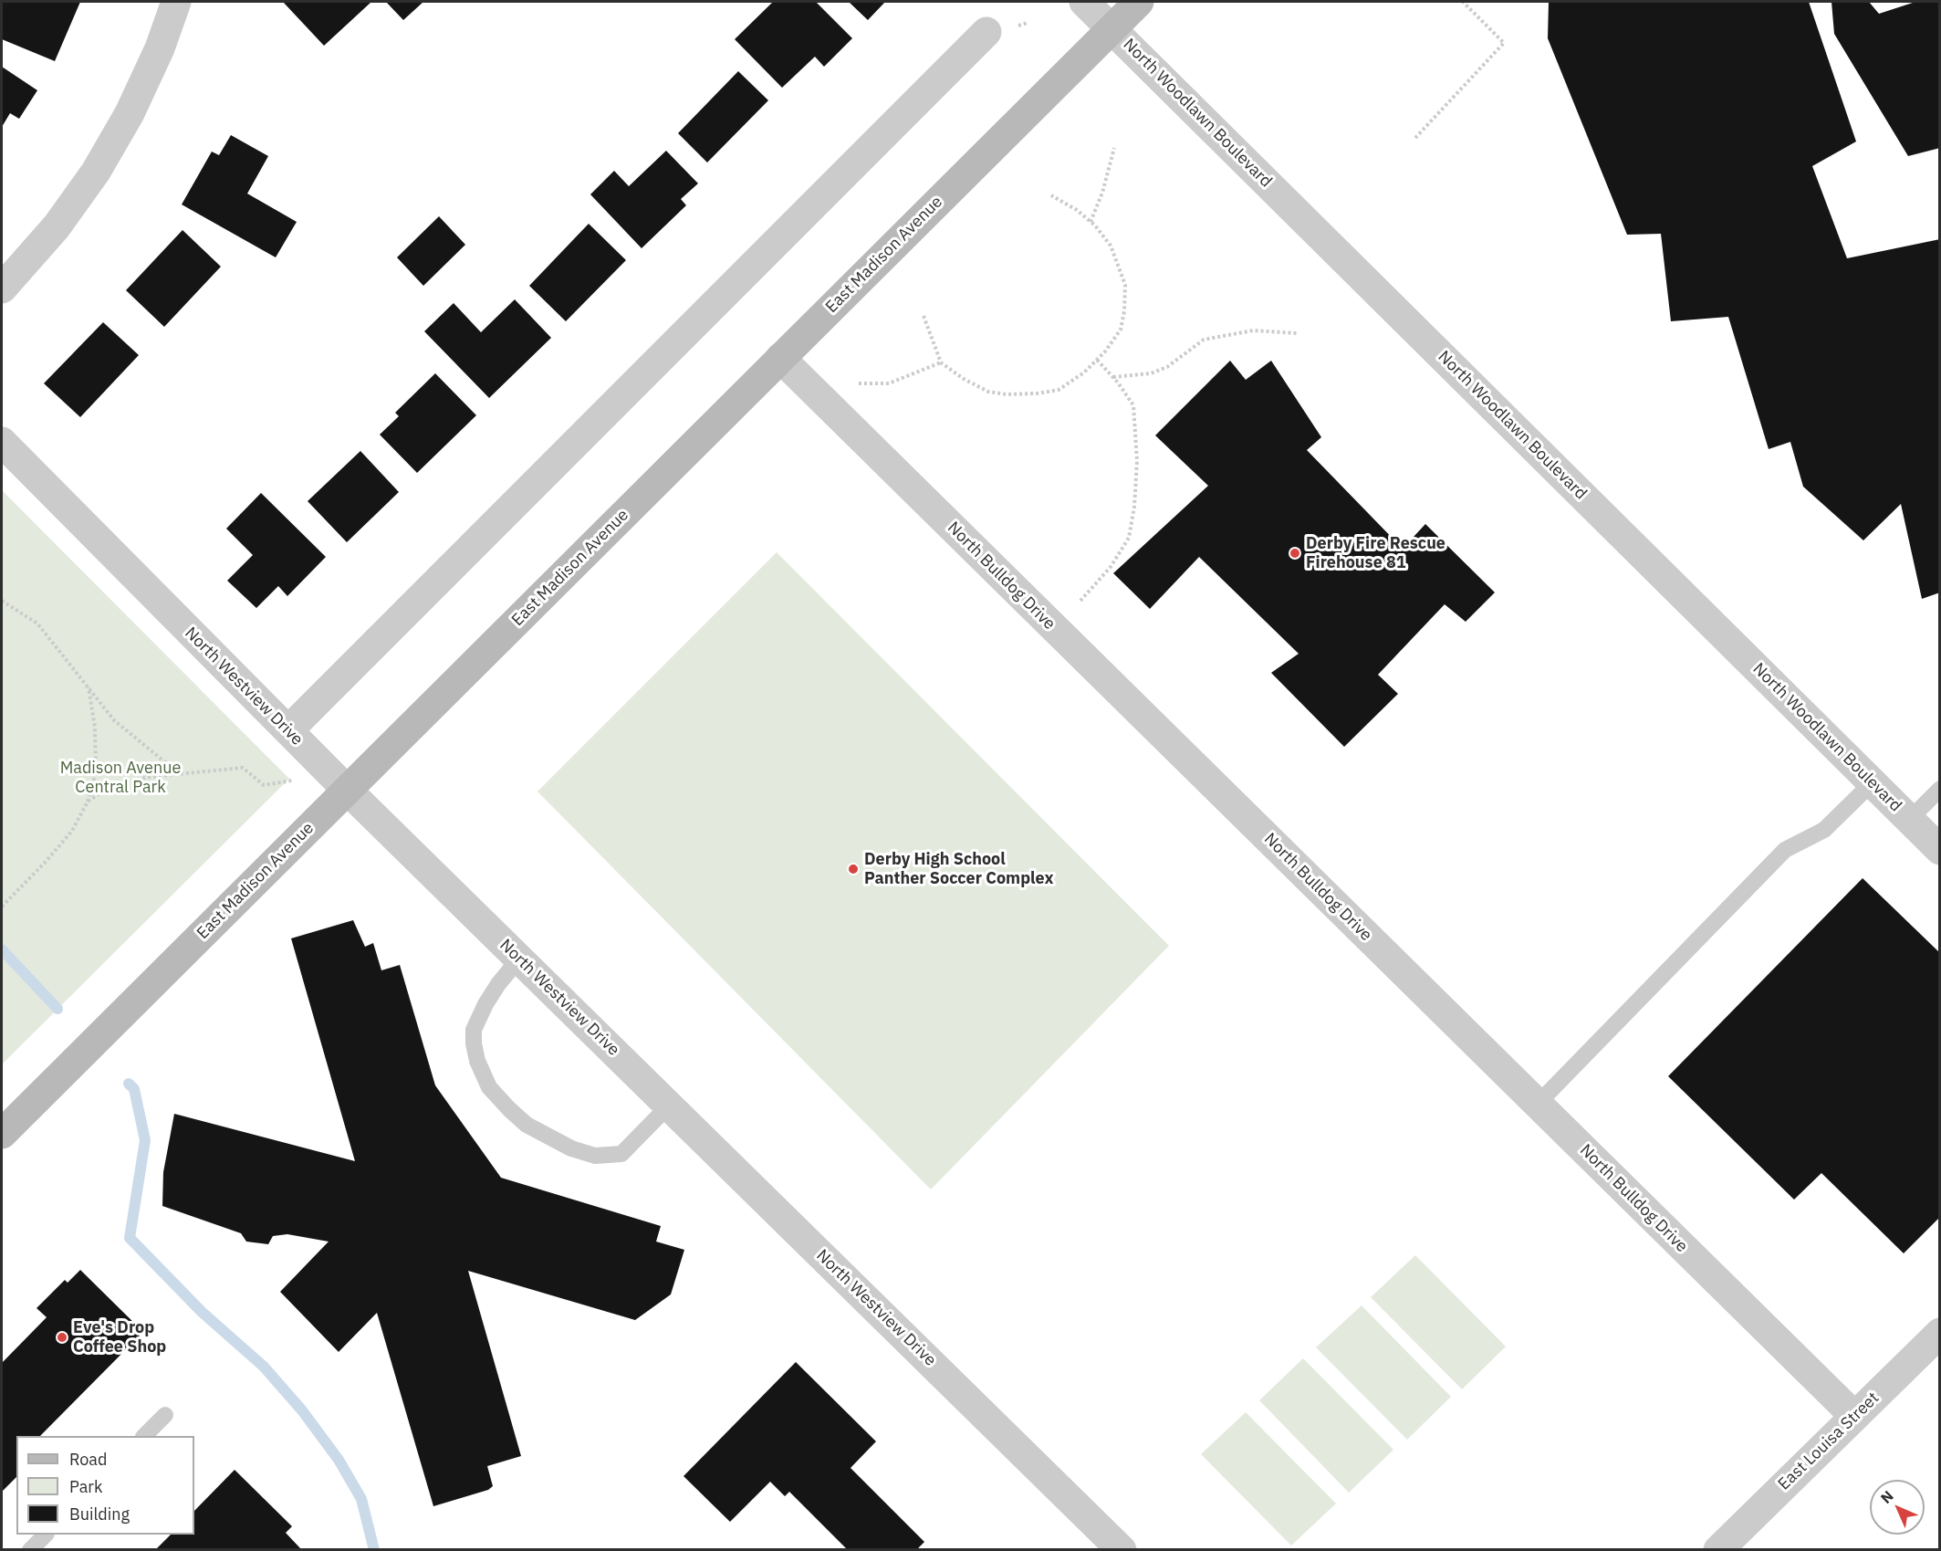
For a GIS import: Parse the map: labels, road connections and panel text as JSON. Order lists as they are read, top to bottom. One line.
{"streets":{"main road":["East Madison Avenue"],"street":["North Woodlawn Boulevard","North Bulldog Drive","North Westview Drive","East Louisa Street"]},"crossings":[["North Woodlawn Boulevard","East Madison Avenue"],["East Madison Avenue","North Bulldog Drive"],["East Madison Avenue","North Westview Drive"],["North Bulldog Drive","East Louisa Street"]],"parks":["Madison Avenue Central Park"],"places":["Derby Fire Rescue Firehouse 81","Derby High School Panther Soccer Complex","Eve's Drop Coffee Shop"],"legend":["Road","Park","Building"],"north":"top left"}
